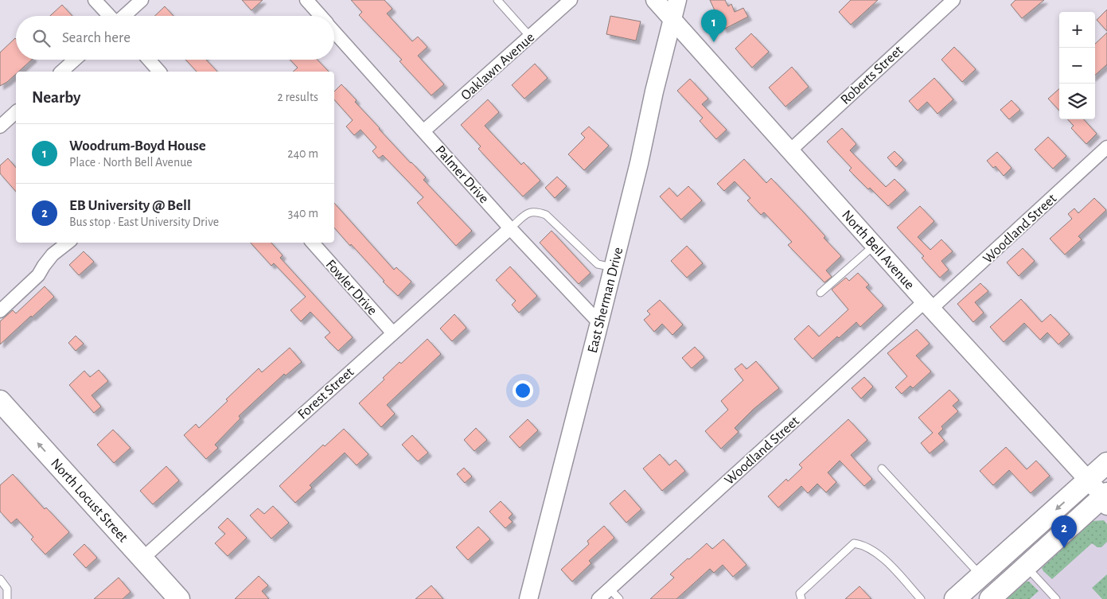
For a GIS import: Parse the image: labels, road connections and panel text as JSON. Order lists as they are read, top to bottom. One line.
{"streets":{"main road":["North Bell Avenue","East Sherman Drive","North Locust Street"],"street":["Oaklawn Avenue","Roberts Street","Palmer Drive","Woodland Street","Fowler Drive","Forest Street"]},"crossings":[["Oaklawn Avenue","Palmer Drive"],["Roberts Street","North Bell Avenue"],["Palmer Drive","East Sherman Drive"],["Palmer Drive","Forest Street"],["Woodland Street","North Bell Avenue"],["North Bell Avenue","East Sherman Drive"],["Fowler Drive","Forest Street"],["Forest Street","North Locust Street"]],"one_way":["North Locust Street"],"page":{"pins":["1","2"],"map_buttons":["+","−"],"search":"Search here","heading":["Nearby","2 results"],"list":[{"mark":"1","name":"Woodrum-Boyd House","note":"Place · North Bell Avenue","value":"240 m"},{"mark":"2","name":"EB University @ Bell","note":"Bus stop · East University Drive","value":"340 m"}]}}
